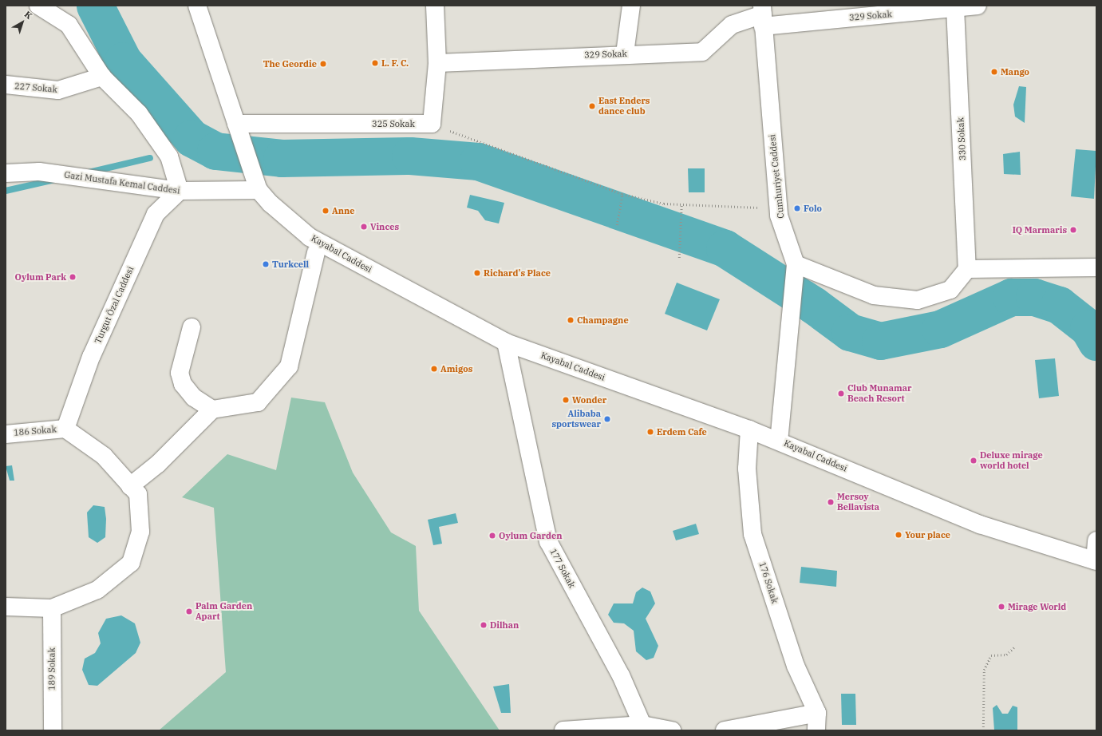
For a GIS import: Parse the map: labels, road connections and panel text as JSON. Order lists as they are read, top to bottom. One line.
{"streets":{"street":["329 Sokak","227 Sokak","325 Sokak","330 Sokak","Cumhuriyet Caddesi","Gazi Mustafa Kemal Caddesi","Kayabal Caddesi","Turgut Özal Caddesi","186 Sokak","177 Sokak","176 Sokak","189 Sokak"]},"crossings":[["329 Sokak","330 Sokak"],["329 Sokak","Cumhuriyet Caddesi"],["325 Sokak","Kayabal Caddesi"],["Cumhuriyet Caddesi","Kayabal Caddesi"],["Gazi Mustafa Kemal Caddesi","Kayabal Caddesi"],["Gazi Mustafa Kemal Caddesi","Turgut Özal Caddesi"],["Kayabal Caddesi","177 Sokak"],["Kayabal Caddesi","176 Sokak"],["Turgut Özal Caddesi","186 Sokak"]],"places":["L. F. C.","The Geordie","Mango","East Enders dance club","Folo","Anne","Vinces","IQ Marmaris","Turkcell","Richard's Place","Oylum Park","Champagne","Amigos","Club Munamar Beach Resort","Wonder","Alibaba sportswear","Erdem Cafe","Deluxe mirage world hotel","Mersoy Bellavista","Your place","Oylum Garden","Mirage World","Palm Garden Apart","Dilhan"],"north":"top right"}
